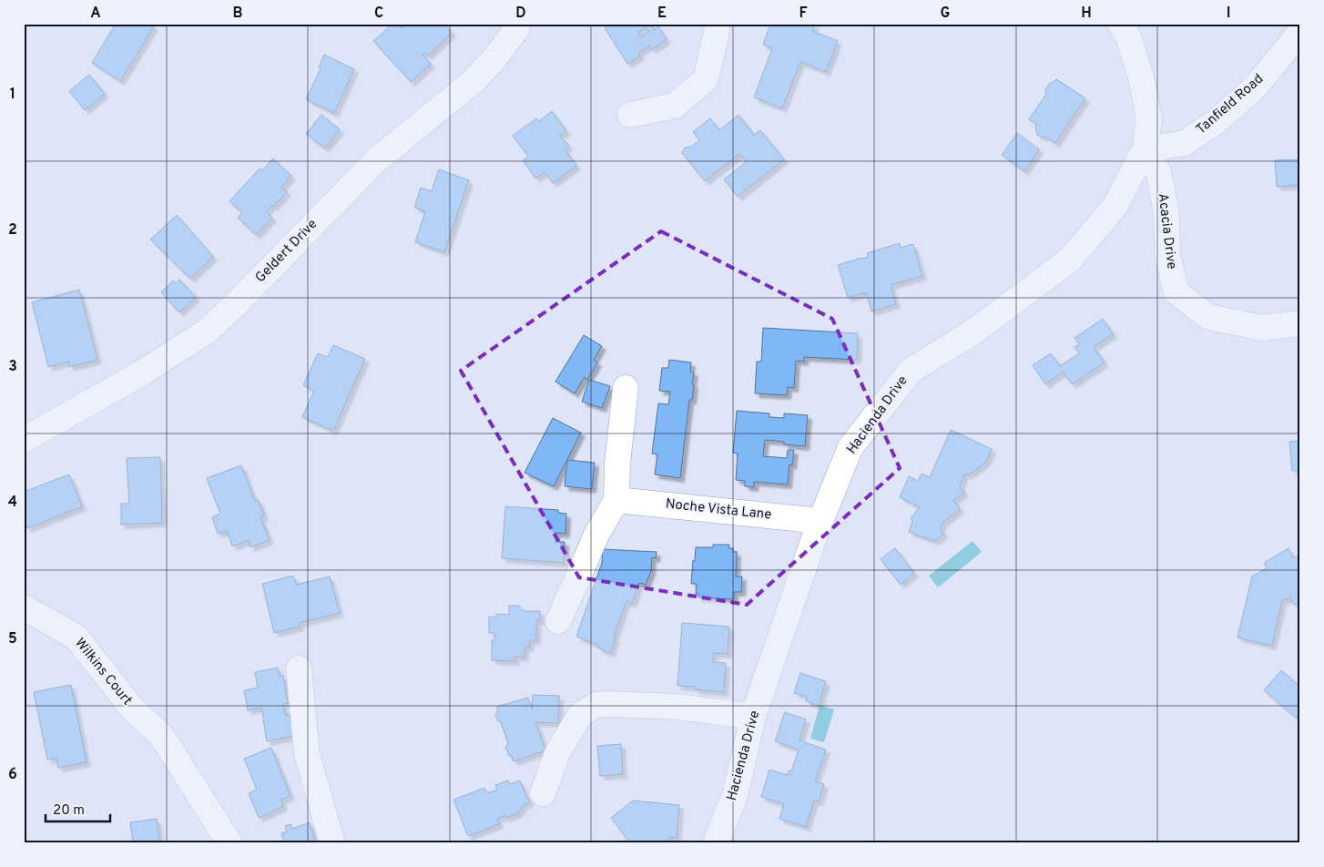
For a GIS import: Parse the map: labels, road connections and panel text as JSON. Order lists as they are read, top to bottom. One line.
{"streets":{"street":["Tanfield Road","Acacia Drive","Geldert Drive","Hacienda Drive","Noche Vista Lane","Wilkins Court"]},"crossings":[["Tanfield Road","Acacia Drive"],["Tanfield Road","Hacienda Drive"],["Acacia Drive","Hacienda Drive"],["Hacienda Drive","Noche Vista Lane"]],"scale_bar":"20 m","grid":{"columns":["A","B","C","D","E","F","G","H","I"],"rows":["1","2","3","4","5","6"]}}
